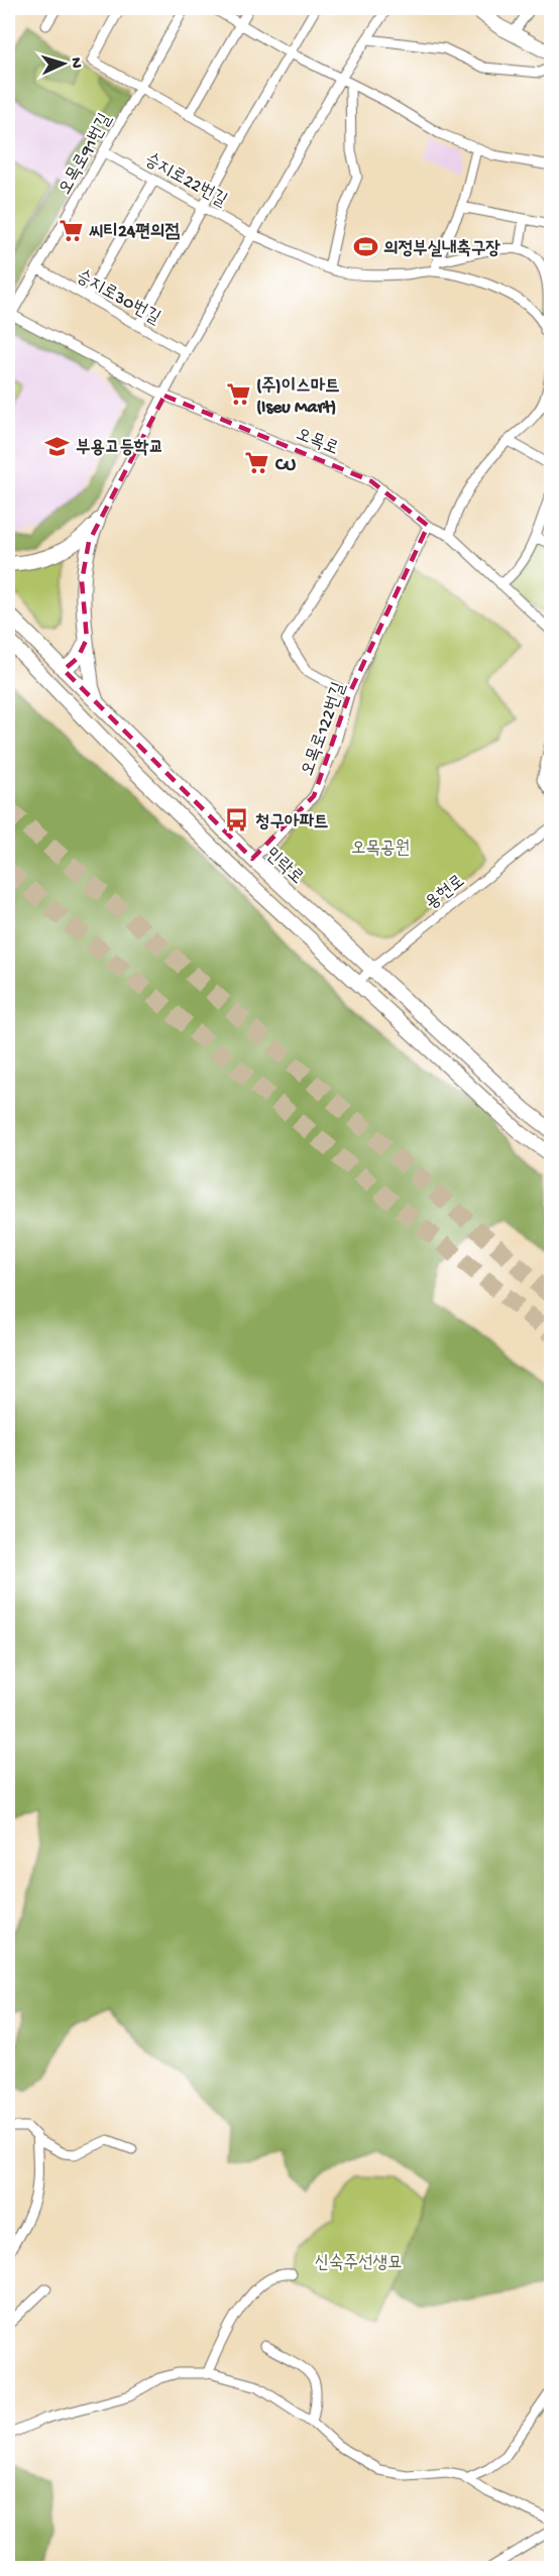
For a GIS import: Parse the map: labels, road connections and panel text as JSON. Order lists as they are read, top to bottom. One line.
{"streets":{"main road":["민락로"],"street":["오목로91번길","승지로22번길","승지로30번길","오목로","오목로122번길","용현로"]},"crossings":[["오목로91번길","승지로22번길"],["오목로91번길","승지로30번길"],["오목로91번길","오목로"],["오목로","오목로122번길"],["오목로122번길","민락로"],["민락로","용현로"]],"parks":["오목공원","신숙주선생묘"],"places":{"supermarket":["씨티24편의점","(주)이스마트 (Iseu Mart)","CU"],"sports":["의정부실내축구장"],"school or university":["부용고등학교"],"bus stop":["청구아파트"]},"north":"right"}
